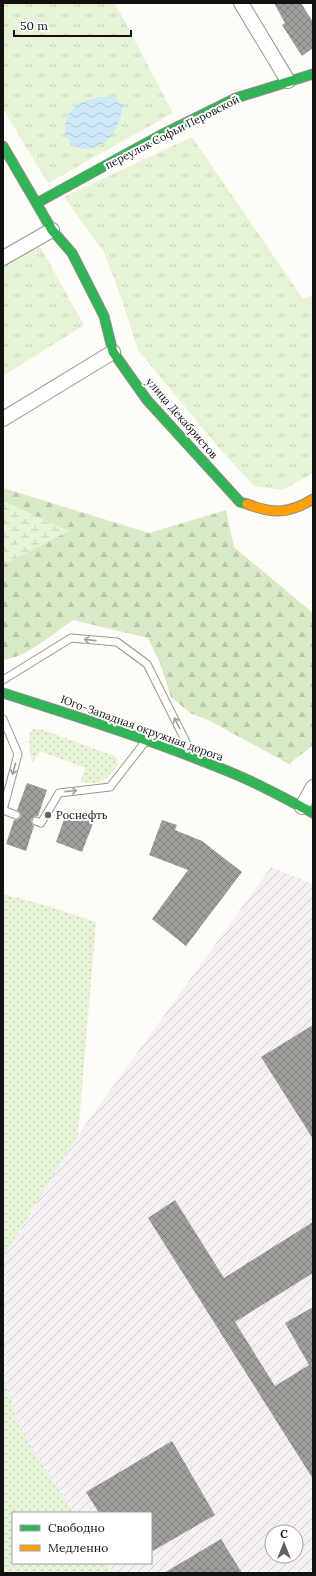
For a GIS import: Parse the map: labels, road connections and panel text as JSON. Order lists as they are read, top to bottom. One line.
{"streets":{"main road":["переулок Софьи Перовской","улица Декабристов","Юго-Западная окружная дорога"]},"crossings":[["переулок Софьи Перовской","улица Декабристов"]],"places":["Роснефть"],"legend":["Свободно","Медленно"],"scale_bar":"50 m","north":"top"}
